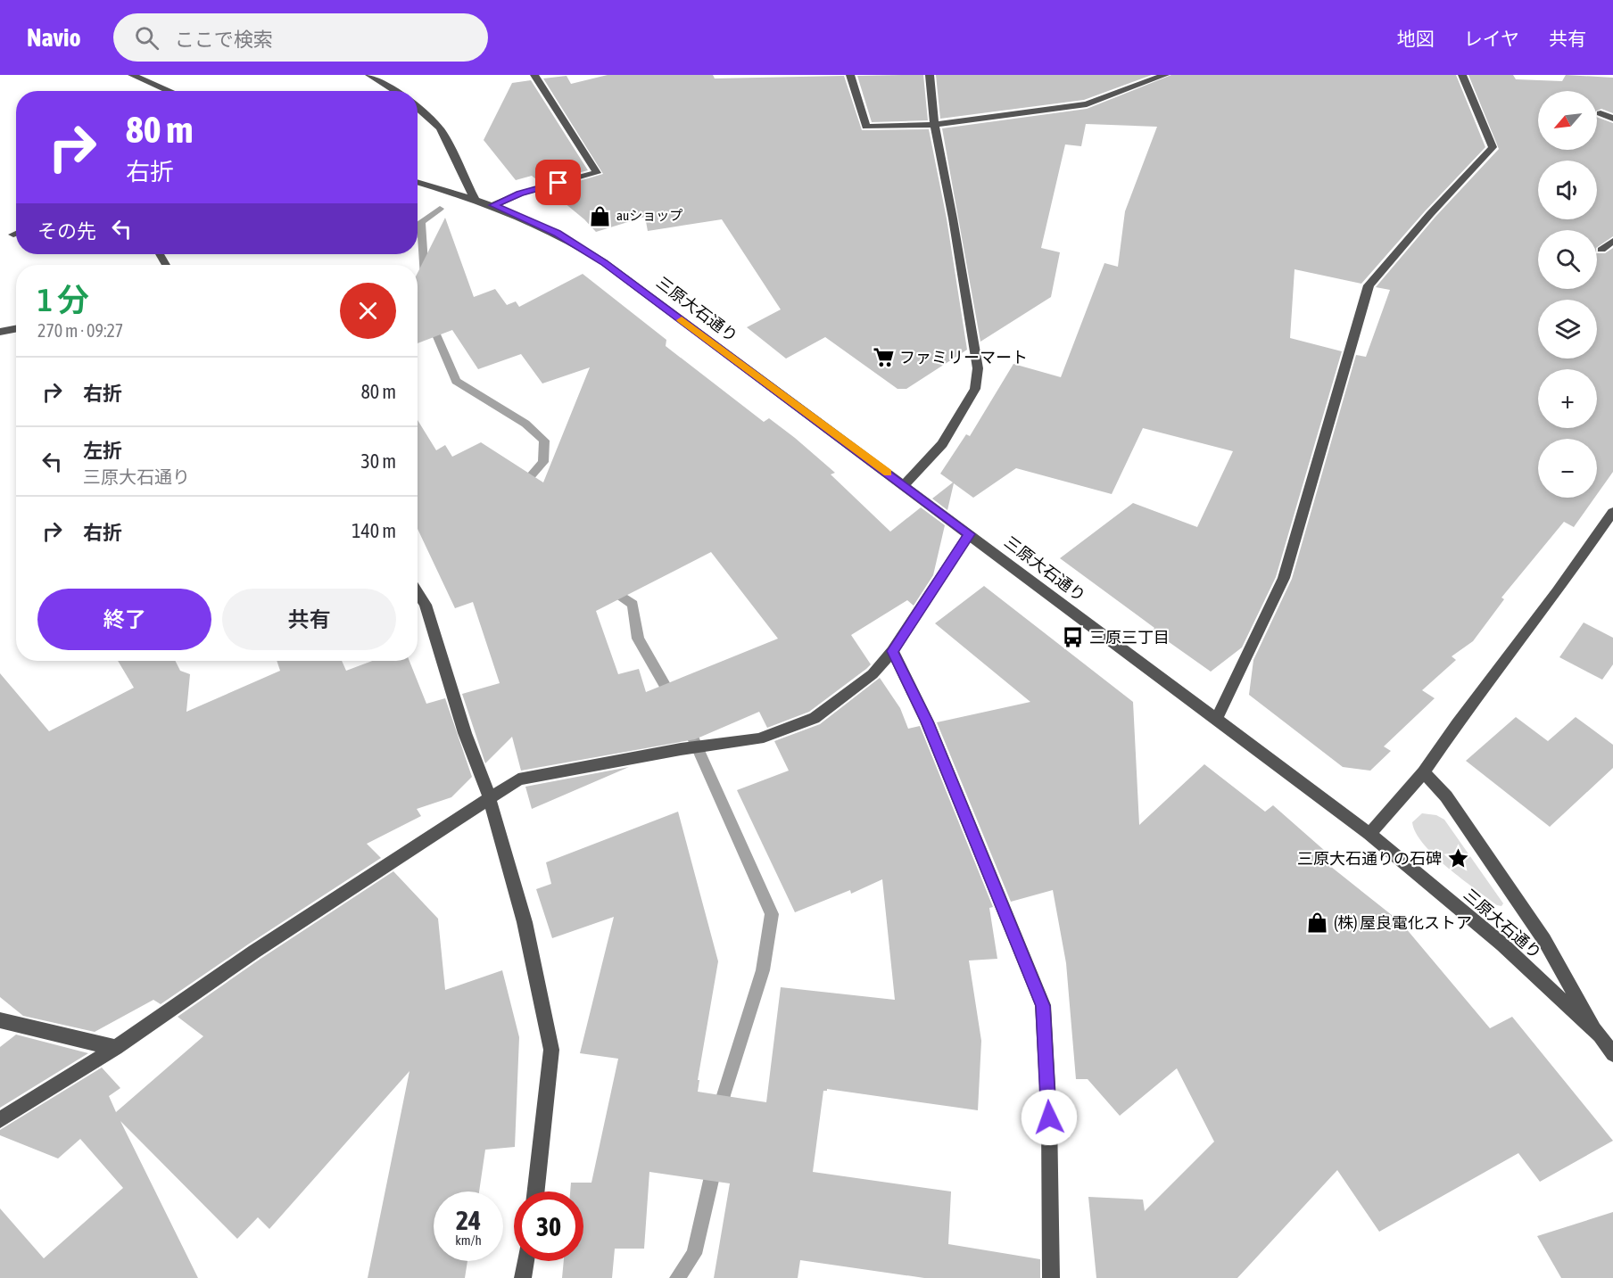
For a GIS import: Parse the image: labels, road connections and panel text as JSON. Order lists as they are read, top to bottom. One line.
{"streets":{"street":["三原大石通り"]},"places":{"shop":["auショップ","(株) 屋良電化ストア"],"supermarket":["ファミリーマート"],"bus stop":["三原三丁目"],"place":["三原大石通りの石碑"]},"north":"bottom left","page":{"header":"Navio","search":"ここで検索","nav":["地図","レイヤ","共有"],"map_buttons":["+","−"],"turn":["80 m","右折"],"then":"その先","heading":["1 分","270 m · 09:27"],"list":[{"name":"右折","value":"80 m"},{"name":"左折","note":"三原大石通り","value":"30 m"},{"name":"右折","value":"140 m"}],"buttons":["終了","共有"],"speed":"24 km/h","limit":"30"}}
